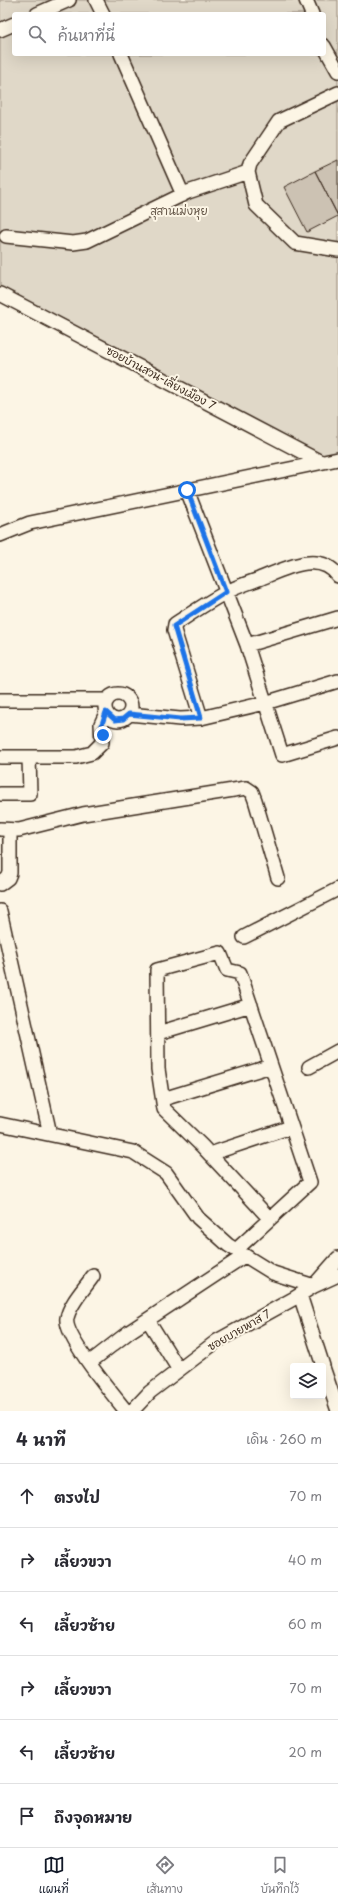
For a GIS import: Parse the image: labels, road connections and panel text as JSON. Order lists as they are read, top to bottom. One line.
{"streets":{"street":["ซอยบ้านสวน-เลี่ยงเมือง 7","ซอยบายพาส 7"]},"parks":["สุสานเม่งหุย"],"page":{"search":"ค้นหาที่นี่","heading":["4 นาที","เดิน · 260 m"],"list":[["ตรงไป","70 m"],["เลี้ยวขวา","40 m"],["เลี้ยวซ้าย","60 m"],["เลี้ยวขวา","70 m"],["เลี้ยวซ้าย","20 m"],"ถึงจุดหมาย"],"nav":["แผนที่","เส้นทาง","บันทึกไว้"]}}
